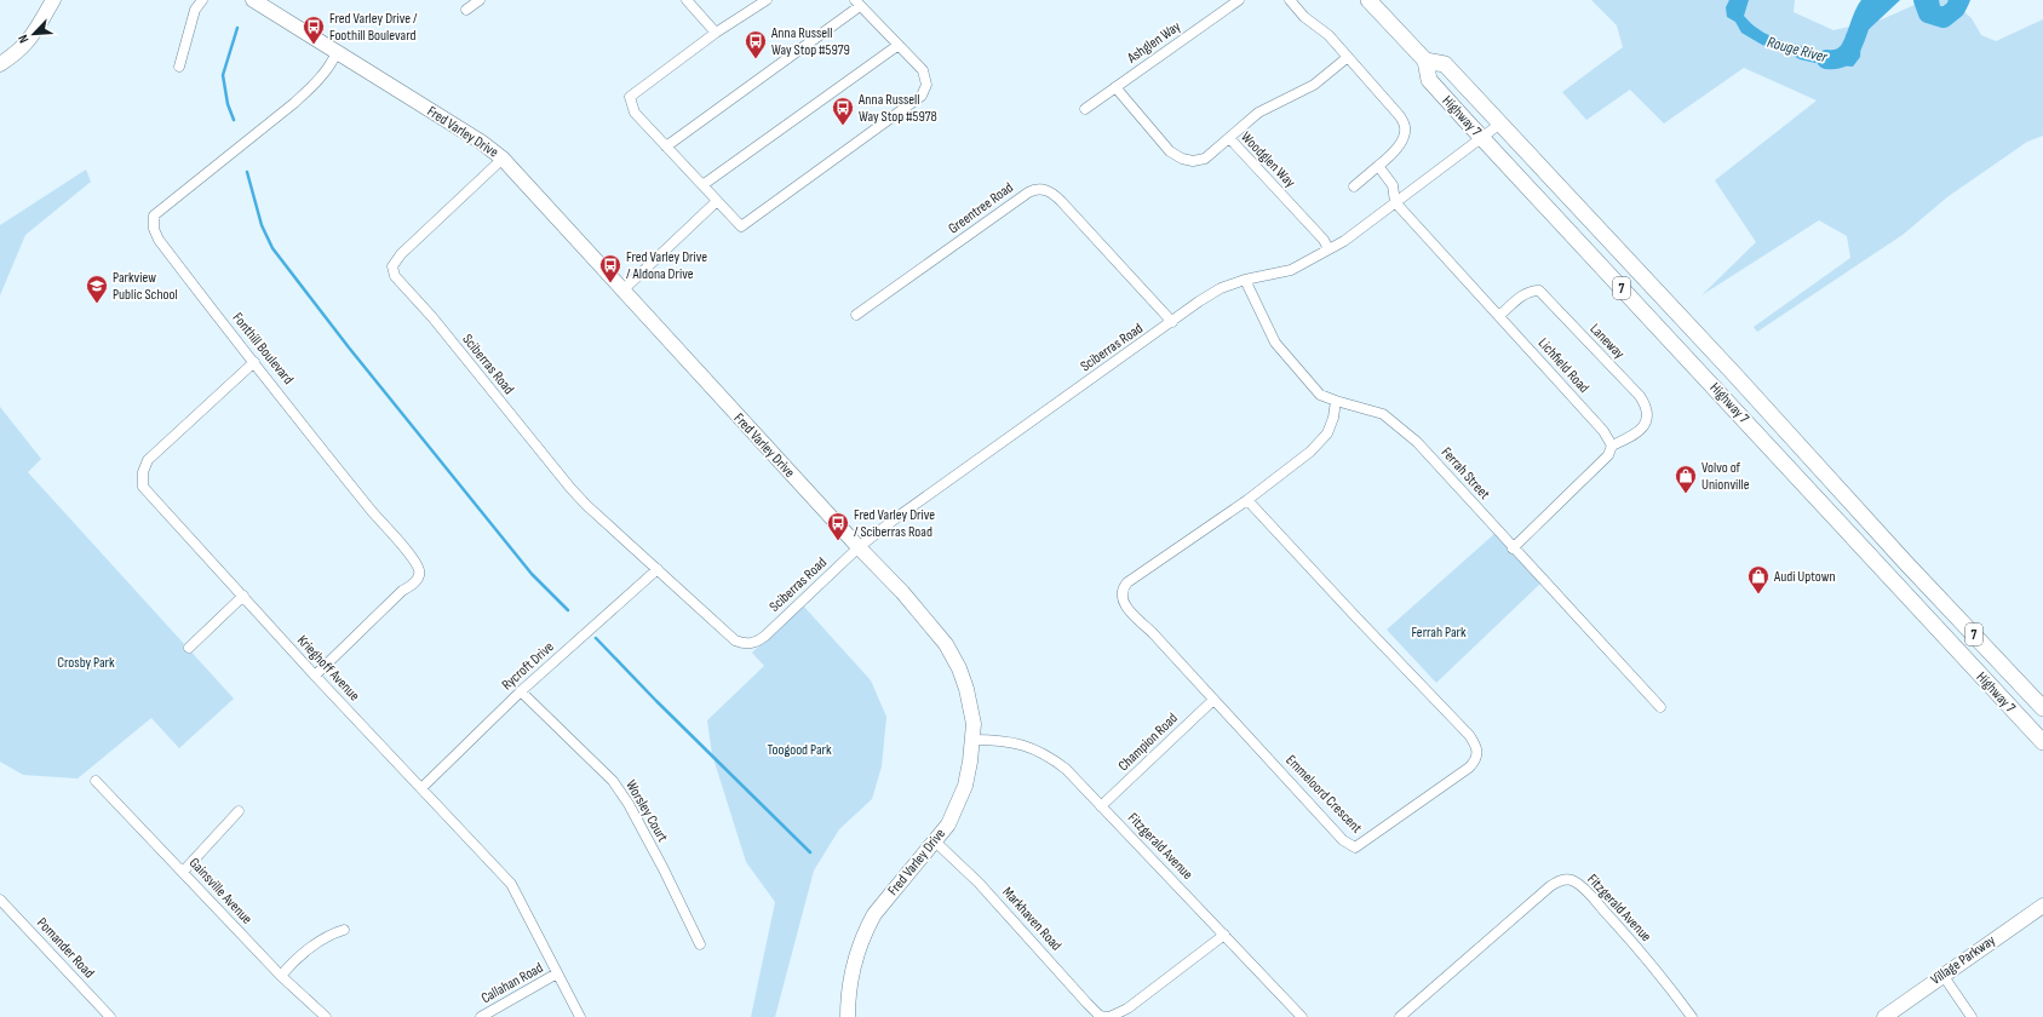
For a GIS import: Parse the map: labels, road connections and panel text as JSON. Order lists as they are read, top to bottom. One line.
{"streets":{"main road":["Highway 7","7"],"street":["Ashglen Way","Fred Varley Drive","Woodglen Way","Greentree Road","Laneway","Sciberras Road","Fonthill Boulevard","Lichfield Road","Ferrah Street","Rycroft Drive","Krieghoff Avenue","Champion Road","Emmeloord Crescent","Worsley Court","Fitzgerald Avenue","Gainsville Avenue","Markhaven Road","Pomander Road","Village Parkway","Callahan Road"]},"crossings":[["Ashglen Way","Woodglen Way"],["Highway 7","Sciberras Road"],["Fred Varley Drive","Sciberras Road"],["Fred Varley Drive","Fonthill Boulevard"],["Fred Varley Drive","Fitzgerald Avenue"],["Fred Varley Drive","Markhaven Road"],["Woodglen Way","Sciberras Road"],["Greentree Road","Sciberras Road"],["Laneway","Lichfield Road"],["Sciberras Road","Lichfield Road"],["Sciberras Road","Ferrah Street"],["Sciberras Road","Rycroft Drive"],["Fonthill Boulevard","Krieghoff Avenue"],["Ferrah Street","Emmeloord Crescent"],["Rycroft Drive","Krieghoff Avenue"],["Rycroft Drive","Worsley Court"],["Krieghoff Avenue","Callahan Road"],["Champion Road","Emmeloord Crescent"],["Champion Road","Fitzgerald Avenue"],["Fitzgerald Avenue","Markhaven Road"]],"water":["Rouge River"],"parks":["Ferrah Park","Crosby Park","Toogood Park"],"places":{"bus stop":["Fred Varley Drive / Foothill Boulevard","Anna Russell Way Stop #5979","Anna Russell Way Stop #5978","Fred Varley Drive / Aldona Drive","Fred Varley Drive / Sciberras Road"],"school or university":["Parkview Public School"],"shop":["Volvo of Unionville","Audi Uptown"]},"north":"bottom left"}
